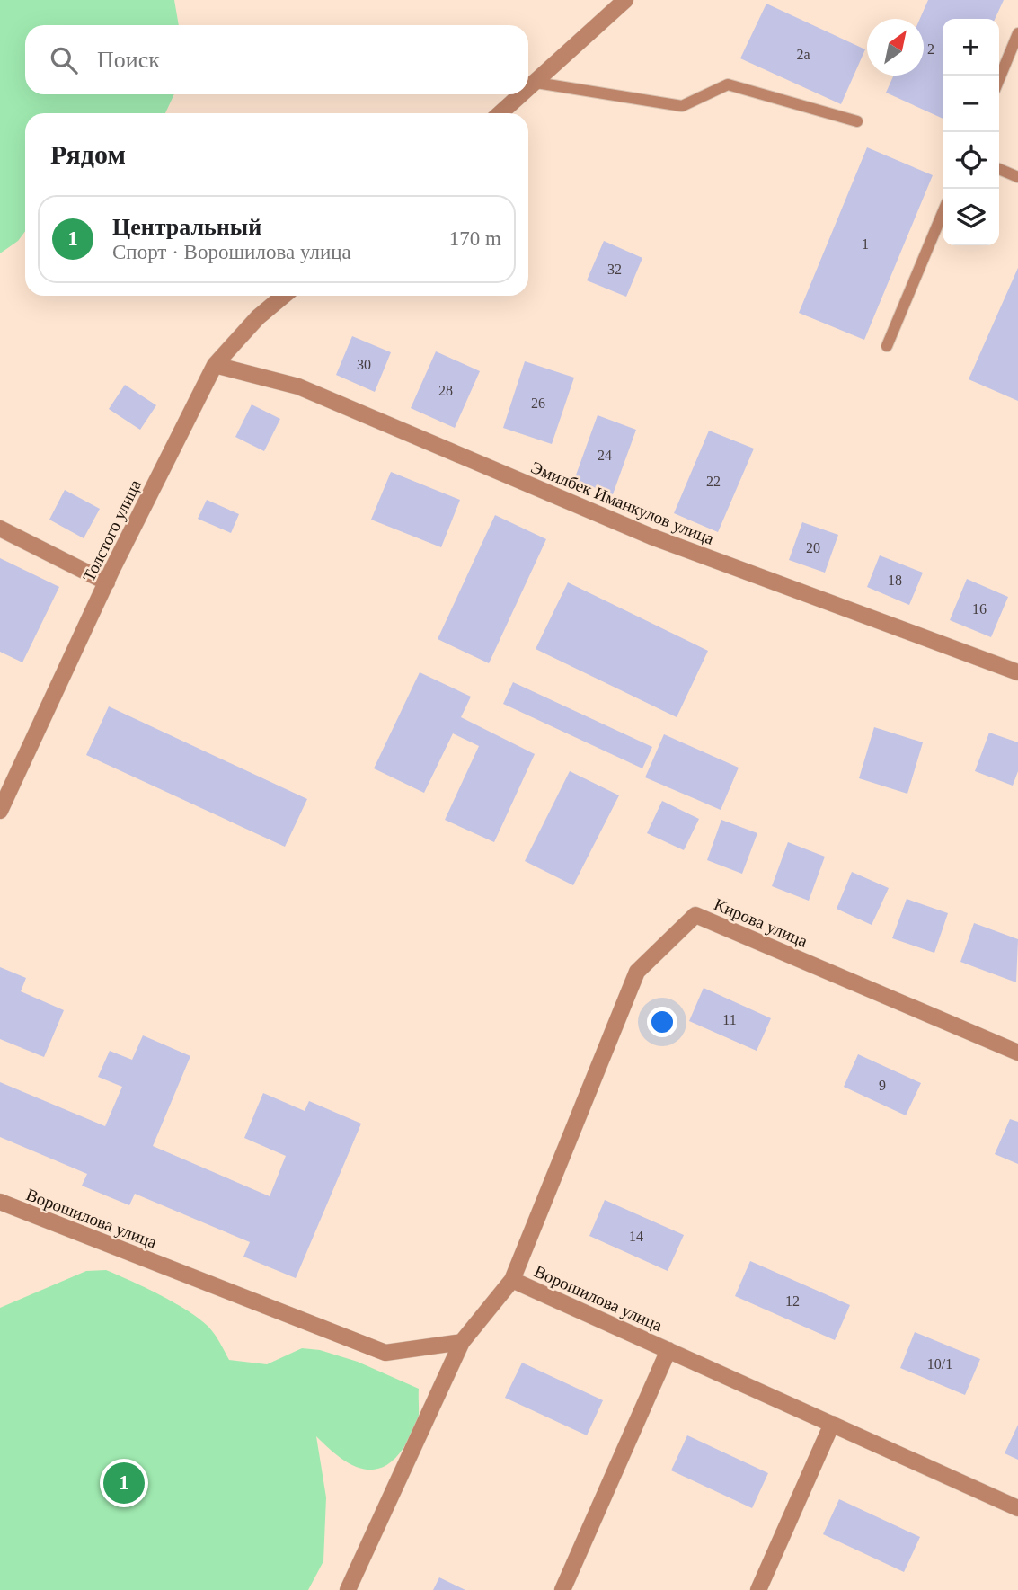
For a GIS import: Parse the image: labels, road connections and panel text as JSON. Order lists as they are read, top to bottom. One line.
{"streets":{"street":["Эмилбек Иманкулов улица","Толстого улица","Кирова улица","Ворошилова улица"]},"crossings":[["Эмилбек Иманкулов улица","Толстого улица"],["Кирова улица","Ворошилова улица"]],"house_numbers":["2","2а","1","32","30","28","26","24","22","20","18","16","11","9","14","12","10/1"],"north":"top right","page":{"map_buttons":["+","−"],"search":"Поиск","heading":"Рядом","list":[{"mark":"1","name":"Центральный","note":"Спорт · Ворошилова улица","value":"170 m"}],"pins":"1"}}
